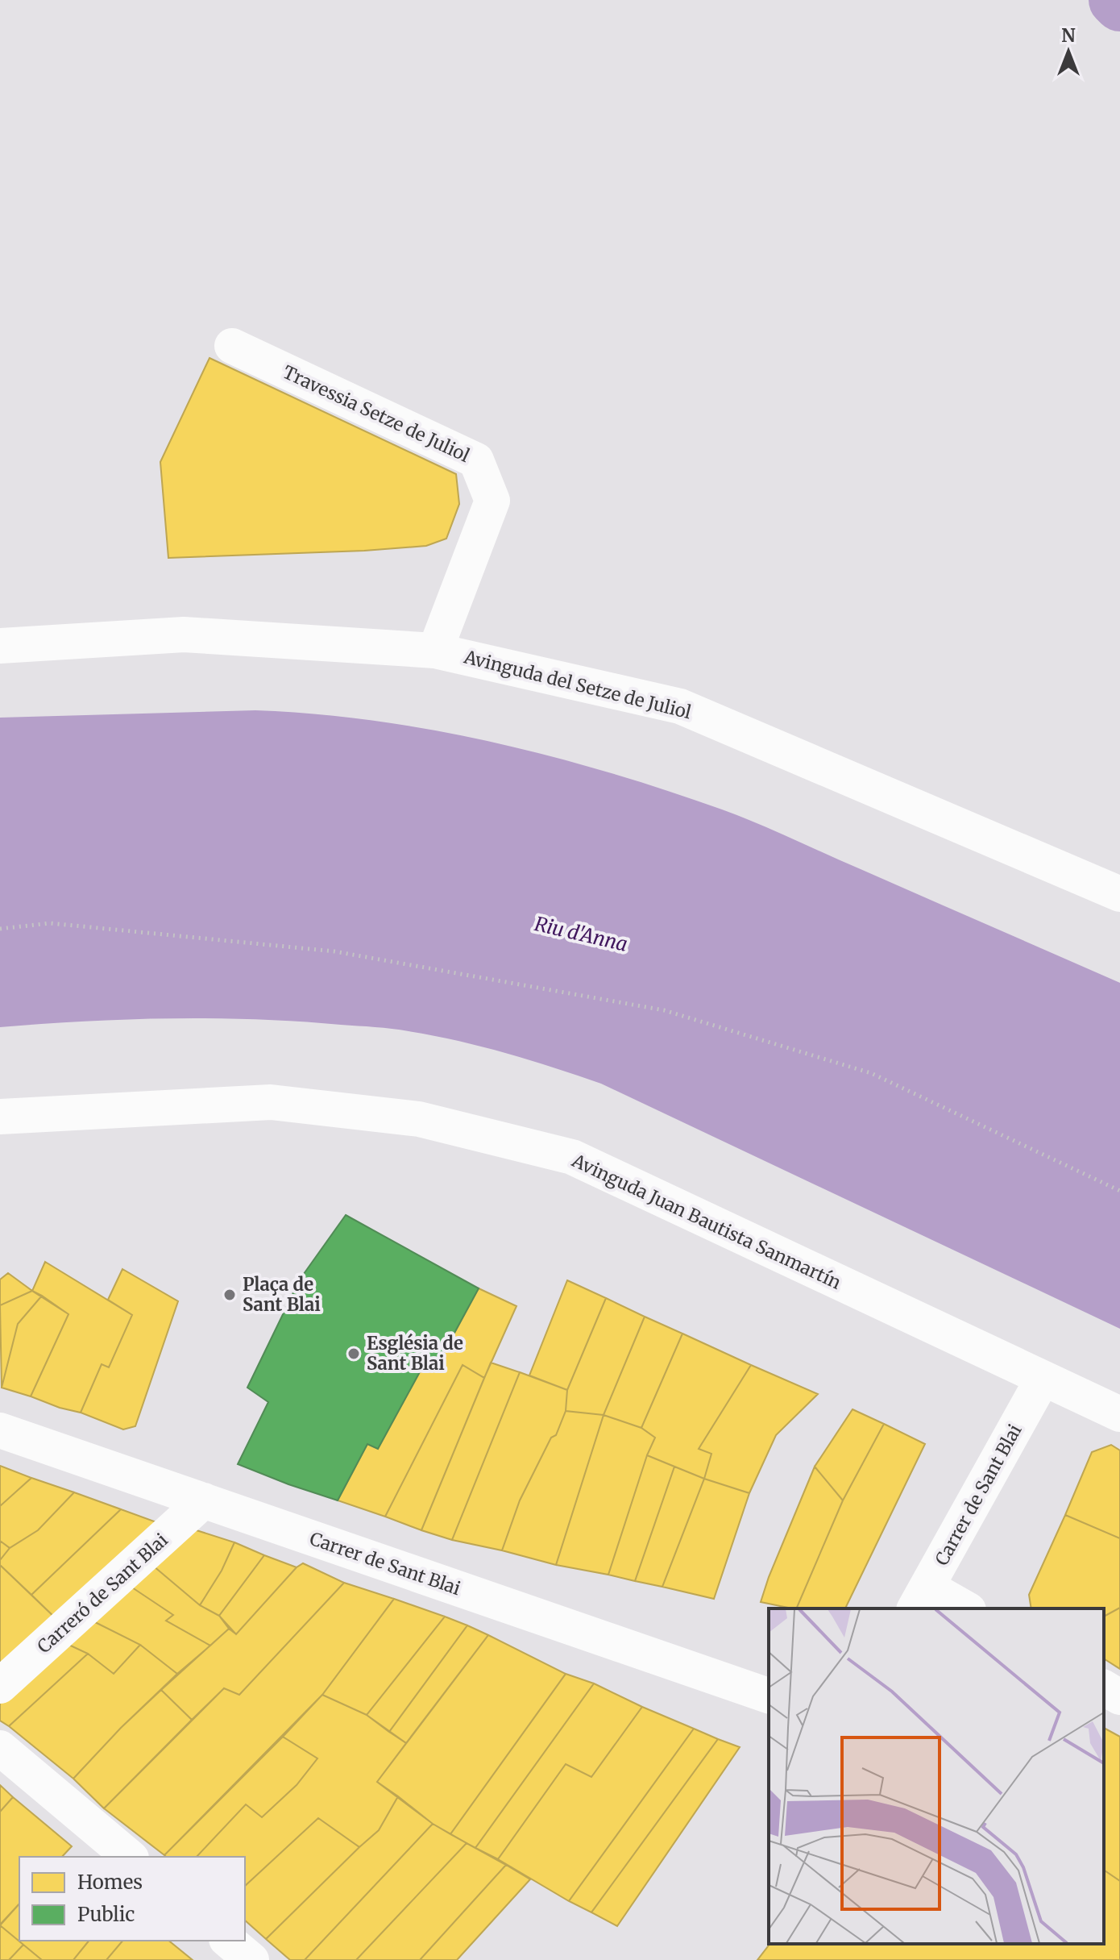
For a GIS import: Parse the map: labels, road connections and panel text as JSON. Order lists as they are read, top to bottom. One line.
{"streets":{"street":["Travessia Setze de Juliol","Avinguda del Setze de Juliol","Avinguda Juan Bautista Sanmartín","Carrer de Sant Blai","Carreró de Sant Blai"]},"crossings":[["Travessia Setze de Juliol","Avinguda del Setze de Juliol"],["Avinguda Juan Bautista Sanmartín","Carrer de Sant Blai"],["Carrer de Sant Blai","Carreró de Sant Blai"]],"water":["Riu d'Anna"],"places":["Plaça de Sant Blai","Església de Sant Blai"],"legend":["Homes","Public"],"north":"top"}
